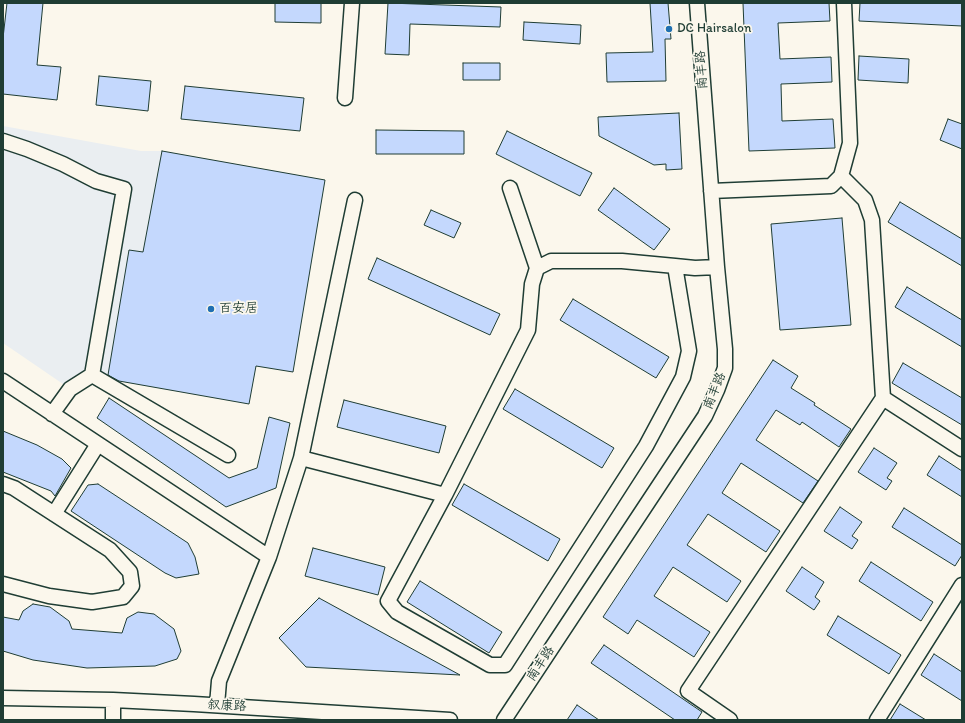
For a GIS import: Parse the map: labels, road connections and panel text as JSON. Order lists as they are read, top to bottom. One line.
{"streets":{"street":["南丰路","叙康路"]},"places":["DC Hairsalon","百安居"]}
